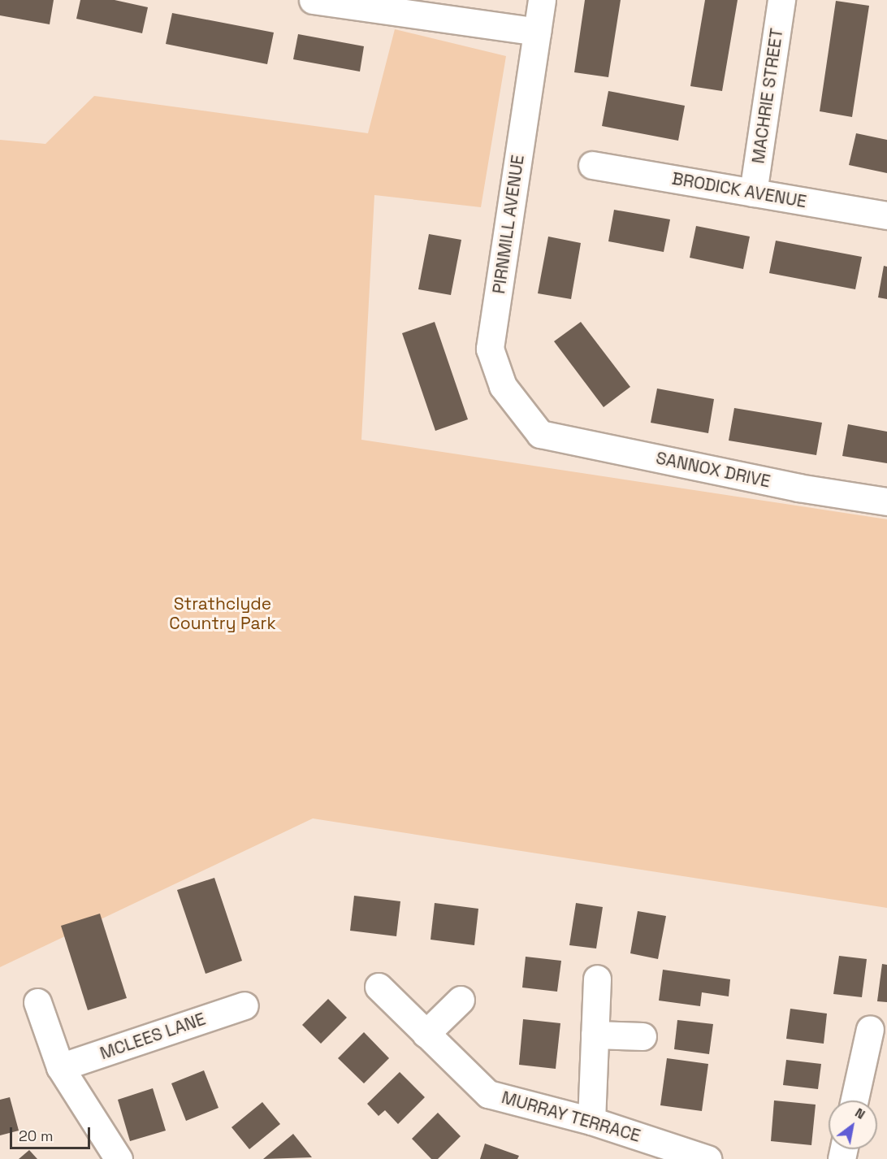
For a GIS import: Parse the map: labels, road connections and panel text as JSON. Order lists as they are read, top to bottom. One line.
{"streets":{"street":["MACHRIE STREET","BRODICK AVENUE","PIRNMILL AVENUE","SANNOX DRIVE","MCLEES LANE","MURRAY TERRACE"]},"crossings":[["MACHRIE STREET","BRODICK AVENUE"],["PIRNMILL AVENUE","SANNOX DRIVE"]],"parks":["Strathclyde Country Park"],"scale_bar":"20 m","north":"top right"}
